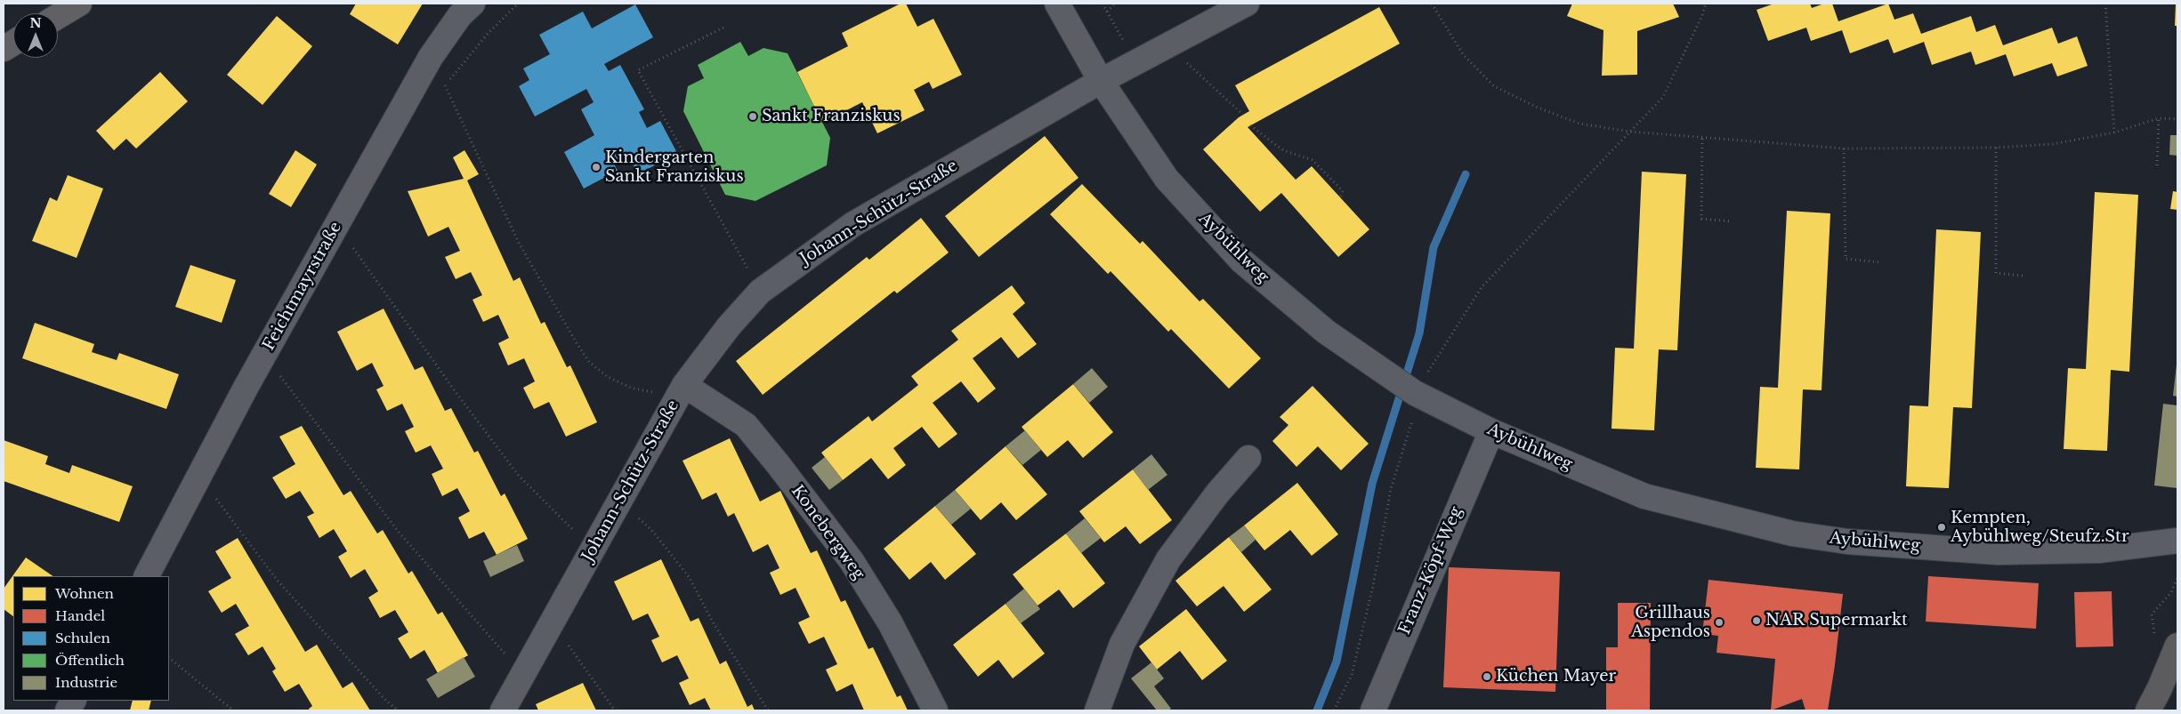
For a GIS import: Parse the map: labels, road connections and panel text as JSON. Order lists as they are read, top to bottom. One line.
{"streets":{"street":["Johann-Schütz-Straße","Aybühlweg","Feichtmayrstraße","Konebergweg","Franz-Köpf-Weg"]},"crossings":[["Johann-Schütz-Straße","Aybühlweg"],["Johann-Schütz-Straße","Konebergweg"],["Aybühlweg","Franz-Köpf-Weg"]],"places":["Sankt Franziskus","Kindergarten Sankt Franziskus","Kempten, Aybühlweg/Steufz.Str","NAR Supermarkt","Grillhaus Aspendos","Küchen Mayer"],"legend":["Wohnen","Handel","Schulen","Öffentlich","Industrie"],"north":"top"}
